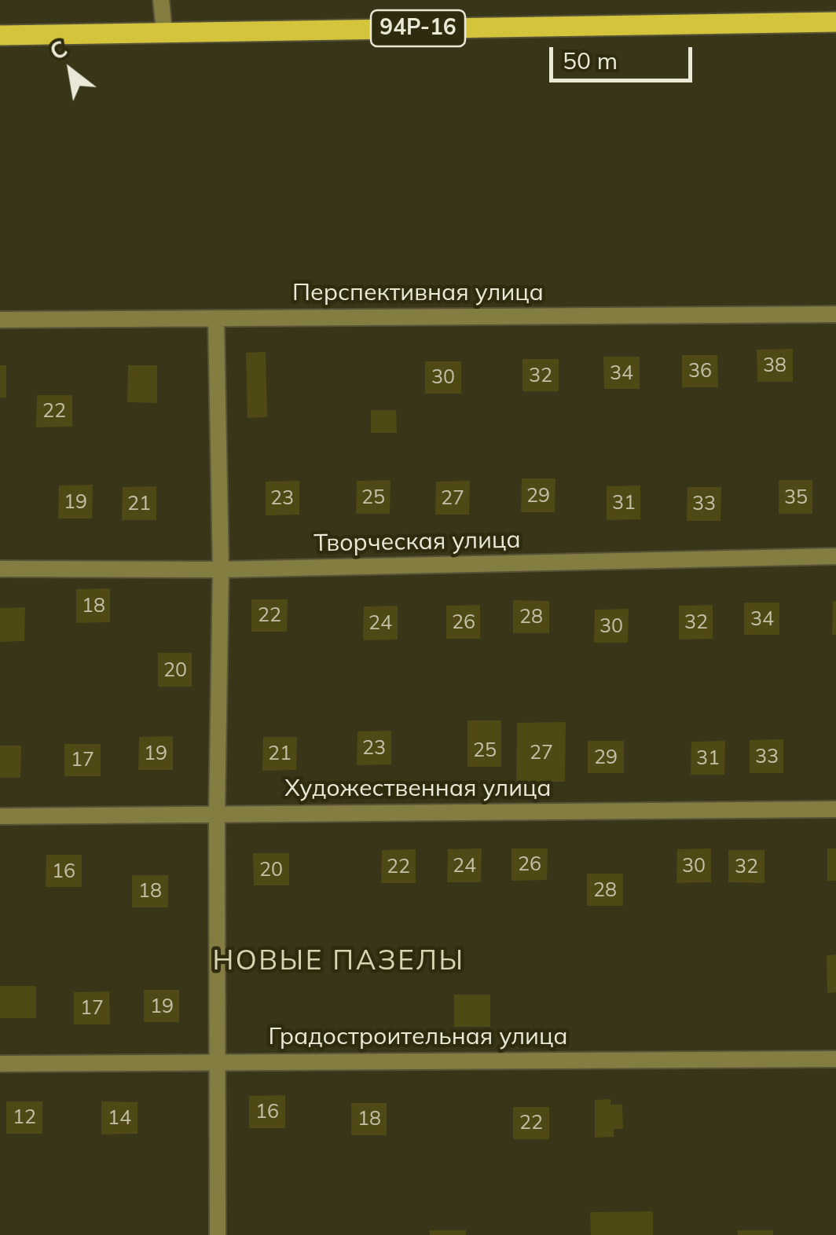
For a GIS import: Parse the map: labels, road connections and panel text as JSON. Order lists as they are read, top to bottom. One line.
{"streets":{"main road":["94Р-16"],"street":["Перспективная улица","Творческая улица","Художественная улица","Градостроительная улица"]},"districts":["НОВЫЕ ПАЗЕЛЫ"],"house_numbers":["38","36","34","32","30","22","29","25","35","23","27","19","31","21","33","18","22","28","34","26","32","24","30","20","23","25","27","19","21","33","29","31","17","26","24","30","22","32","20","16","28","18","19","17","16","12","14","18","22"],"scale_bar":"50 m","north":"top left"}
